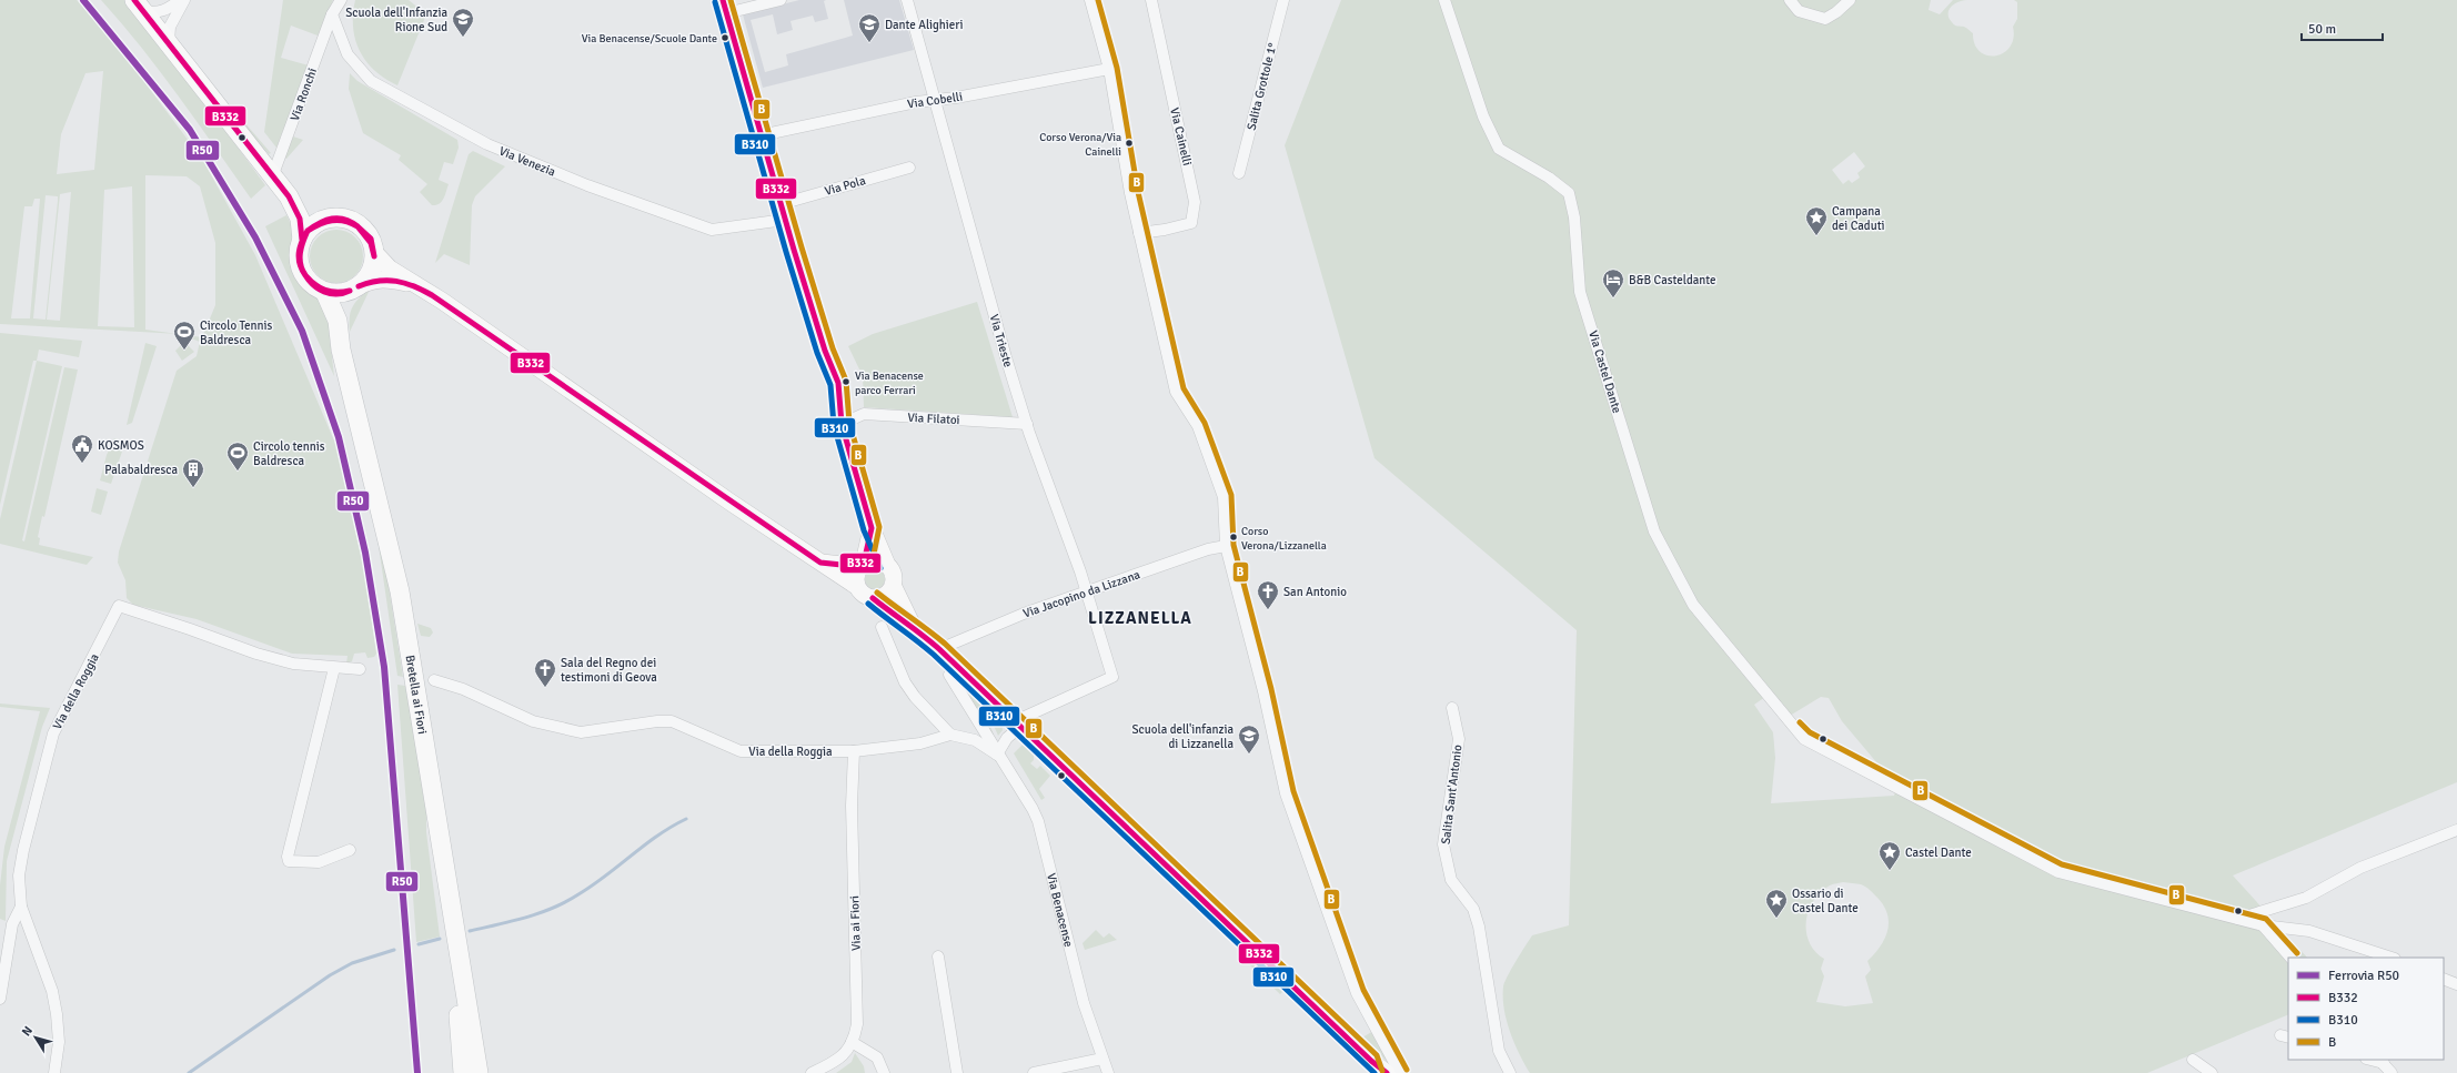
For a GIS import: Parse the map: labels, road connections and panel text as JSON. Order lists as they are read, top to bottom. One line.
{"streets":{"main road":["Bretella ai Fiori"],"street":["Salita Grottole 1°","Via Ronchi","Via Cobelli","Via Cainelli","Via Venezia","Via Pola","Via Trieste","Via Castel Dante","Via Filatoi","Via Jacopino da Lizzana","Via della Roggia","Salita Sant'Antonio","Via Benacense","Via ai Fiori"]},"crossings":[["Via Ronchi","Via Venezia"],["Via Cobelli","Via Trieste"],["Via Venezia","Via Pola"],["Via Trieste","Via Filatoi"],["Via Trieste","Via Jacopino da Lizzana"],["Via della Roggia","Via Benacense"],["Via della Roggia","Via ai Fiori"]],"districts":["LIZZANELLA"],"places":{"school or university":["Scuola dell'Infanzia Rione Sud","Dante Alighieri","Scuola dell'infanzia di Lizzanella"],"other":["Via Benacense/Scuole Dante","Corso Verona/Via Cainelli","Via Benacense parco Ferrari","Corso Verona/Lizzanella"],"place":["Campana dei Caduti","Castel Dante","Ossario di Castel Dante"],"hotel":["B&B Casteldante"],"sports":["Circolo Tennis Baldresca","Circolo tennis Baldresca"],"public building":["KOSMOS"],"building":["Palabaldresca"],"church":["San Antonio","Sala del Regno dei testimoni di Geova"]},"lines":["rail line R50","transit line B332","transit line B","transit line B310"],"legend":["Ferrovia R50","B332","B310","B"],"scale_bar":"50 m","north":"top left"}
